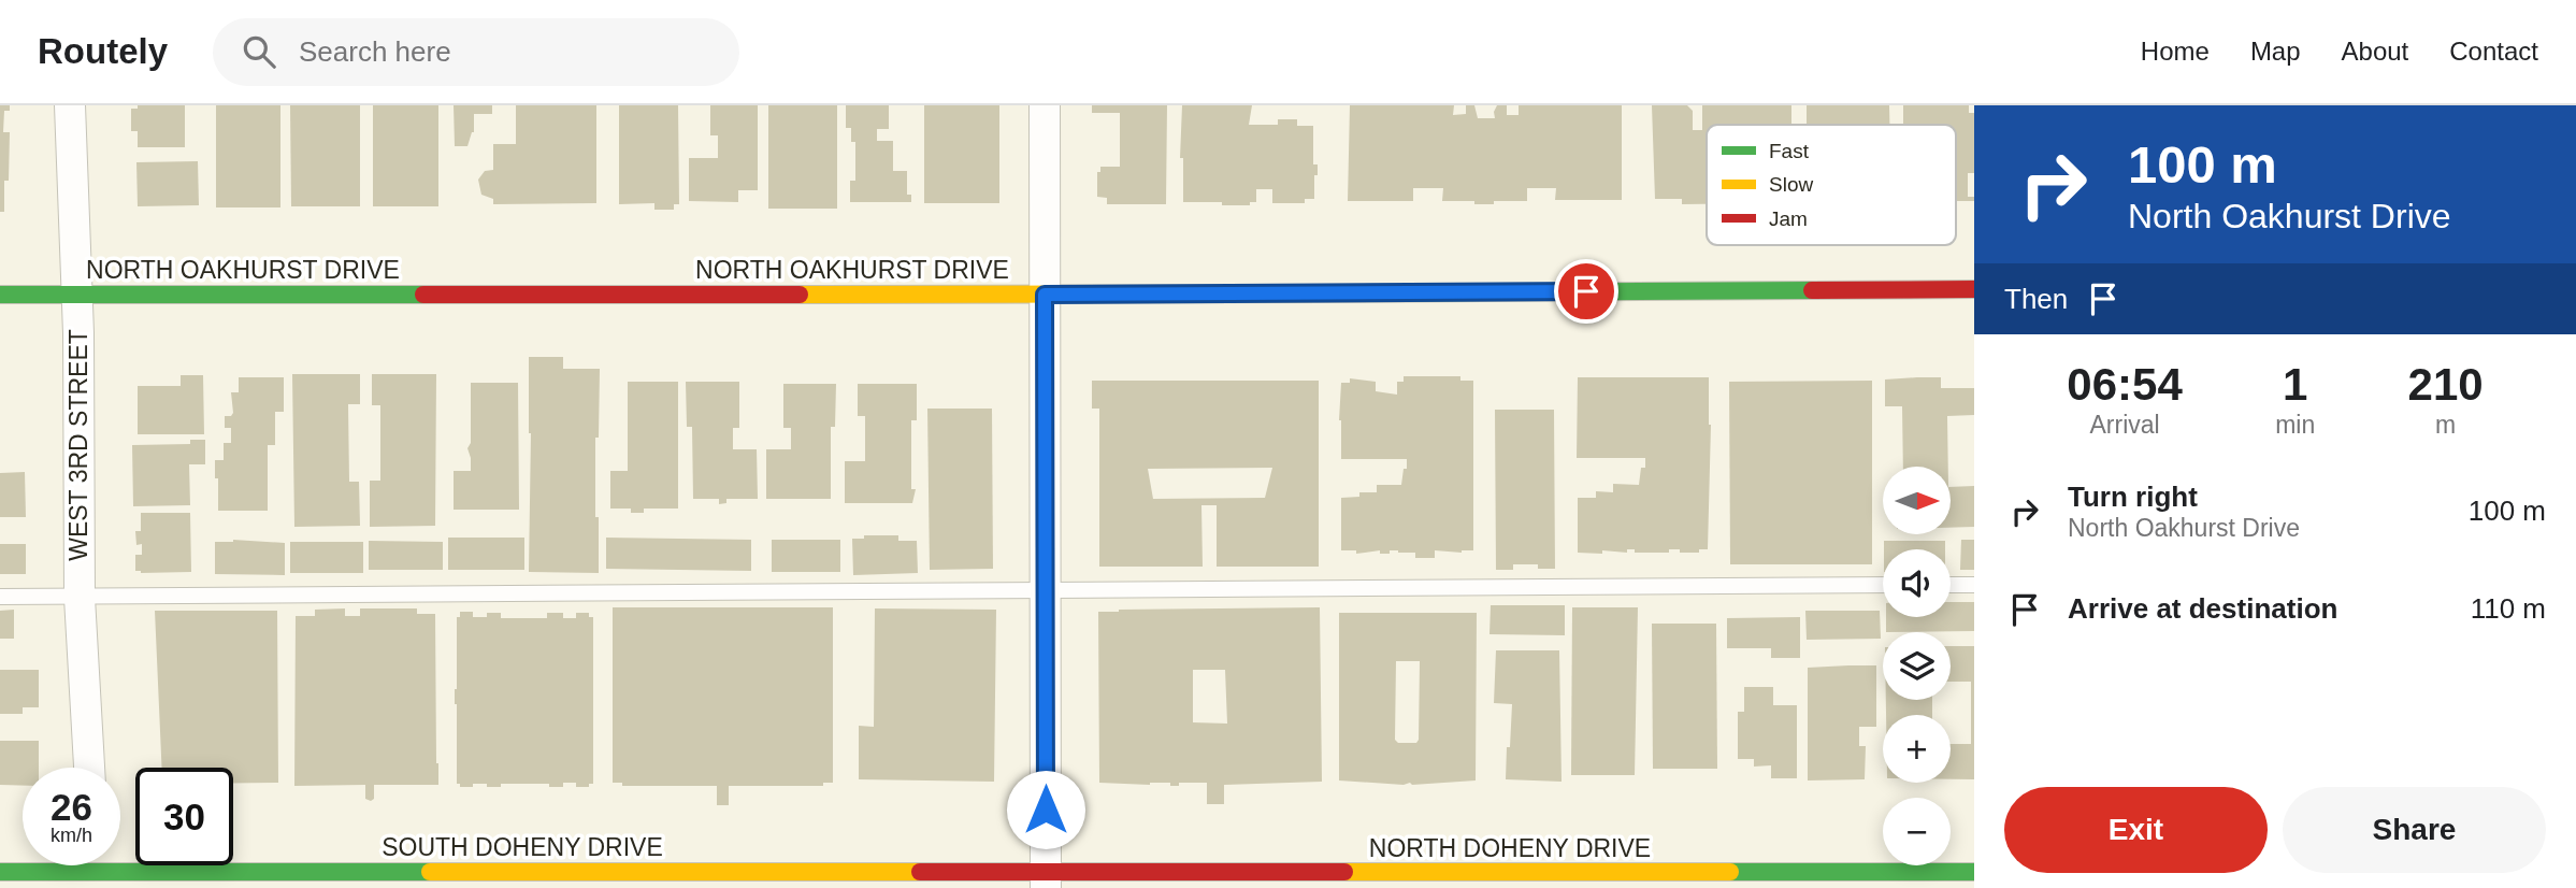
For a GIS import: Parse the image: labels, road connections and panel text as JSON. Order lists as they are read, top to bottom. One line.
{"streets":{"street":["NORTH OAKHURST DRIVE","WEST 3RD STREET","SOUTH DOHENY DRIVE","NORTH DOHENY DRIVE"]},"crossings":[["NORTH OAKHURST DRIVE","WEST 3RD STREET"],["SOUTH DOHENY DRIVE","NORTH DOHENY DRIVE"]],"legend":["Fast","Slow","Jam"],"north":"right","page":{"header":"Routely","search":"Search here","nav":["Home","Map","About","Contact"],"turn":["100 m","North Oakhurst Drive"],"then":"Then","eta":["06:54","Arrival","1","min","210","m"],"list":[{"name":"Turn right","note":"North Oakhurst Drive","value":"100 m"},{"name":"Arrive at destination","value":"110 m"}],"map_buttons":["+","−"],"speed":"26 km/h","limit":"30","buttons":["Exit","Share"]}}
